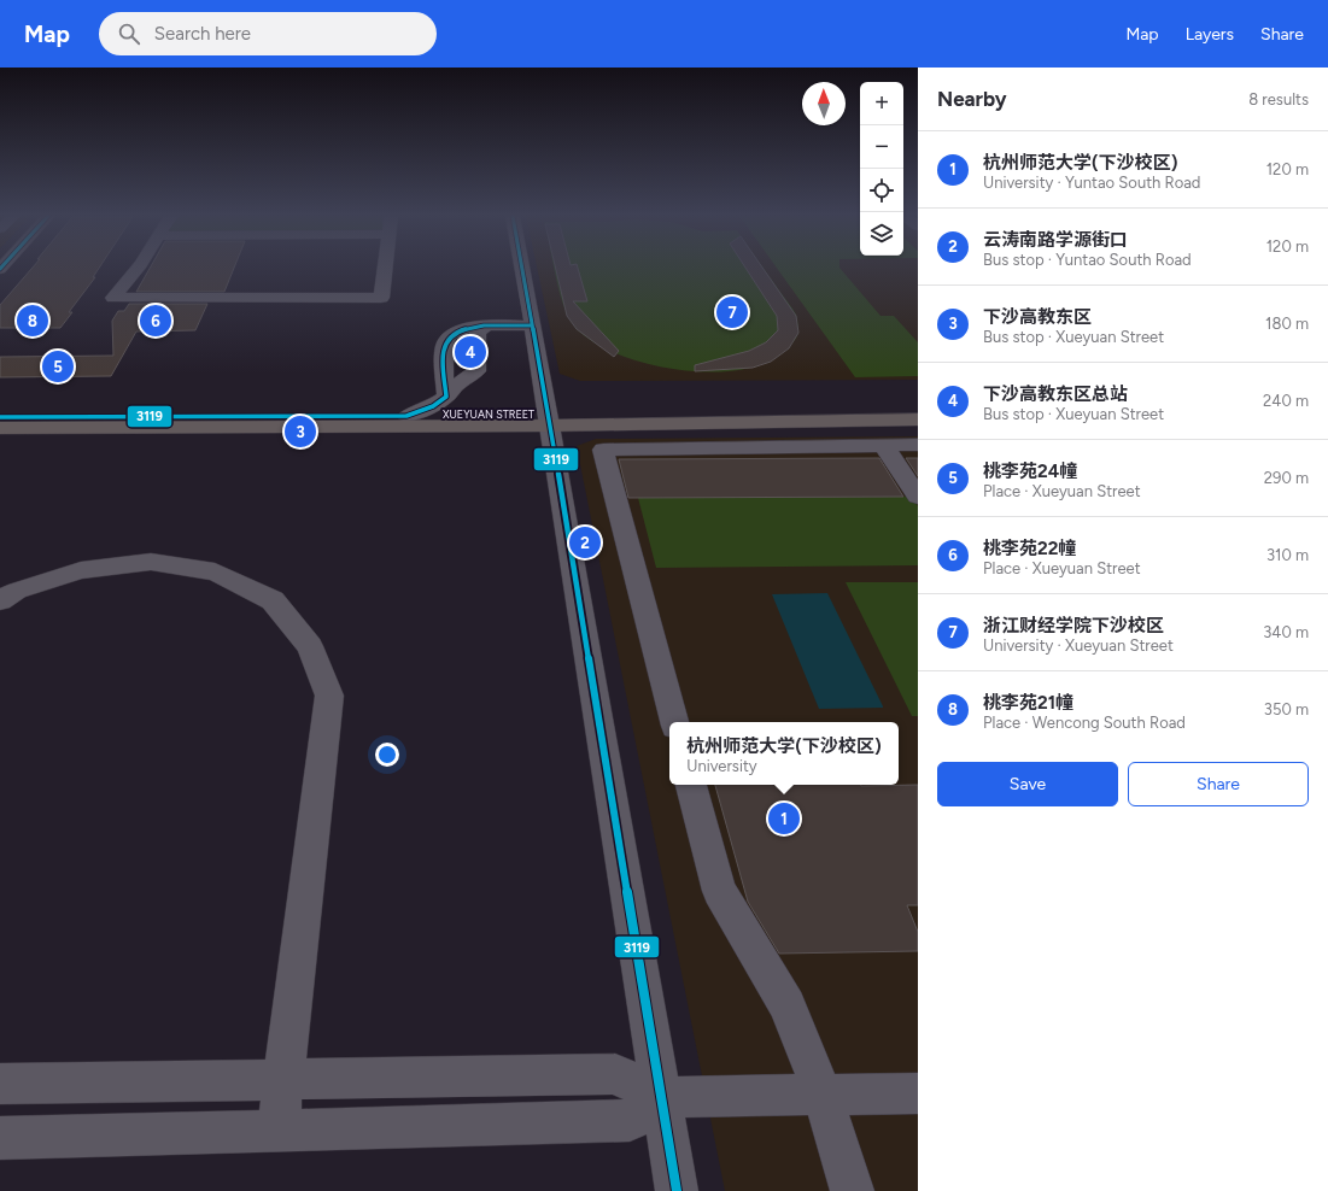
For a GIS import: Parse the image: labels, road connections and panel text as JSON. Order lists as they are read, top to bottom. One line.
{"streets":{"main road":["XUEYUAN STREET"]},"lines":["transit line 3119"],"north":"top","page":{"header":"Map","search":"Search here","nav":["Map","Layers","Share"],"heading":["Nearby","8 results"],"map_buttons":["+","−"],"list":[{"mark":"1","name":"杭州师范大学(下沙校区)","note":"University · Yuntao South Road","value":"120 m"},{"mark":"2","name":"云涛南路学源街口","note":"Bus stop · Yuntao South Road","value":"120 m"},{"mark":"3","name":"下沙高教东区","note":"Bus stop · Xueyuan Street","value":"180 m"},{"mark":"4","name":"下沙高教东区总站","note":"Bus stop · Xueyuan Street","value":"240 m"},{"mark":"5","name":"桃李苑24幢","note":"Place · Xueyuan Street","value":"290 m"},{"mark":"6","name":"桃李苑22幢","note":"Place · Xueyuan Street","value":"310 m"},{"mark":"7","name":"浙江财经学院下沙校区","note":"University · Xueyuan Street","value":"340 m"},{"mark":"8","name":"桃李苑21幢","note":"Place · Wencong South Road","value":"350 m"}],"pins":["7","6","8","4","5","3","2","1"],"popup":["杭州师范大学(下沙校区)","University"],"buttons":["Save","Share"]}}
